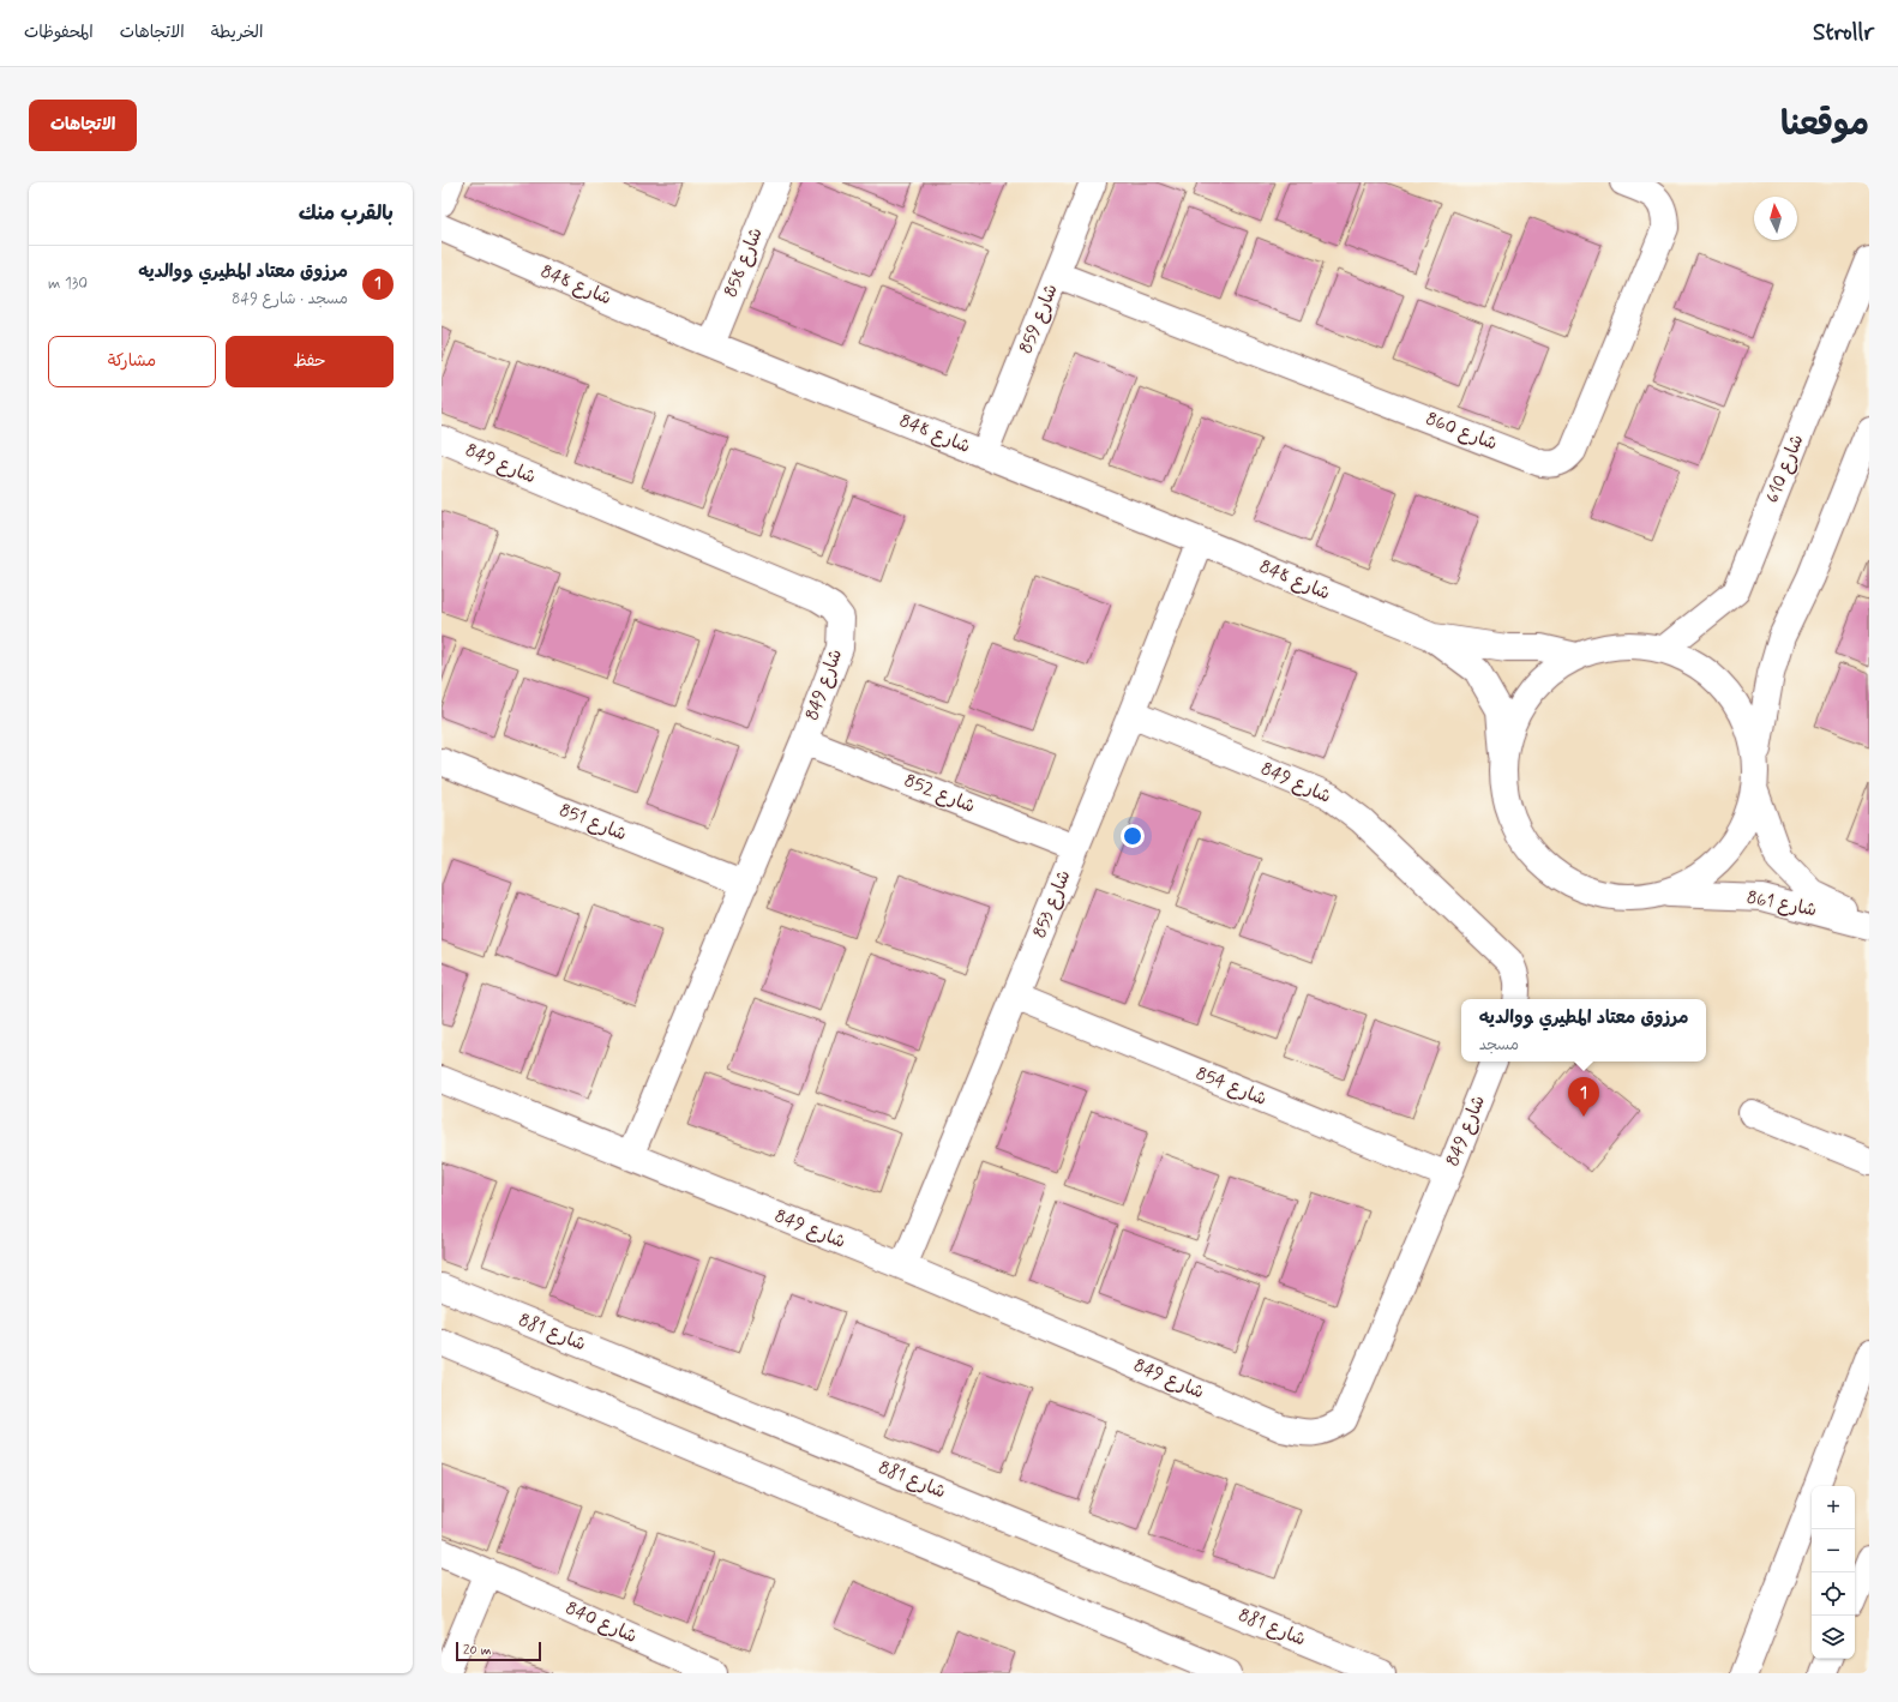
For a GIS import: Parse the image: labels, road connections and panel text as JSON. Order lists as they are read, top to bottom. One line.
{"streets":{"street":["شارع 858","شارع 848","شارع 859","شارع 860","شارع 849","شارع 610","شارع 852","شارع 851","شارع 853","شارع 861","شارع 854","شارع 881","شارع 840"]},"crossings":[["شارع 858","شارع 848"],["شارع 848","شارع 859"],["شارع 848","شارع 853"],["شارع 859","شارع 860"],["شارع 849","شارع 852"],["شارع 849","شارع 851"],["شارع 849","شارع 853"],["شارع 849","شارع 854"],["شارع 852","شارع 853"],["شارع 853","شارع 854"]],"scale_bar":"20 m","north":"top","page":{"header":"Strollr","nav":["الخريطة","الاتجاهات","المحفوظات"],"title":"موقعنا","buttons":["الاتجاهات",["حفظ","مشاركة"]],"heading":"بالقرب منك","list":[{"mark":"1","name":"مرزوق معتاد المطيري ووالديه","note":"مسجد · شارع 849","value":"130 m"}],"popup":["مرزوق معتاد المطيري ووالديه","مسجد"],"pins":"1","map_buttons":["+","−"],"scale":"20 m"}}
